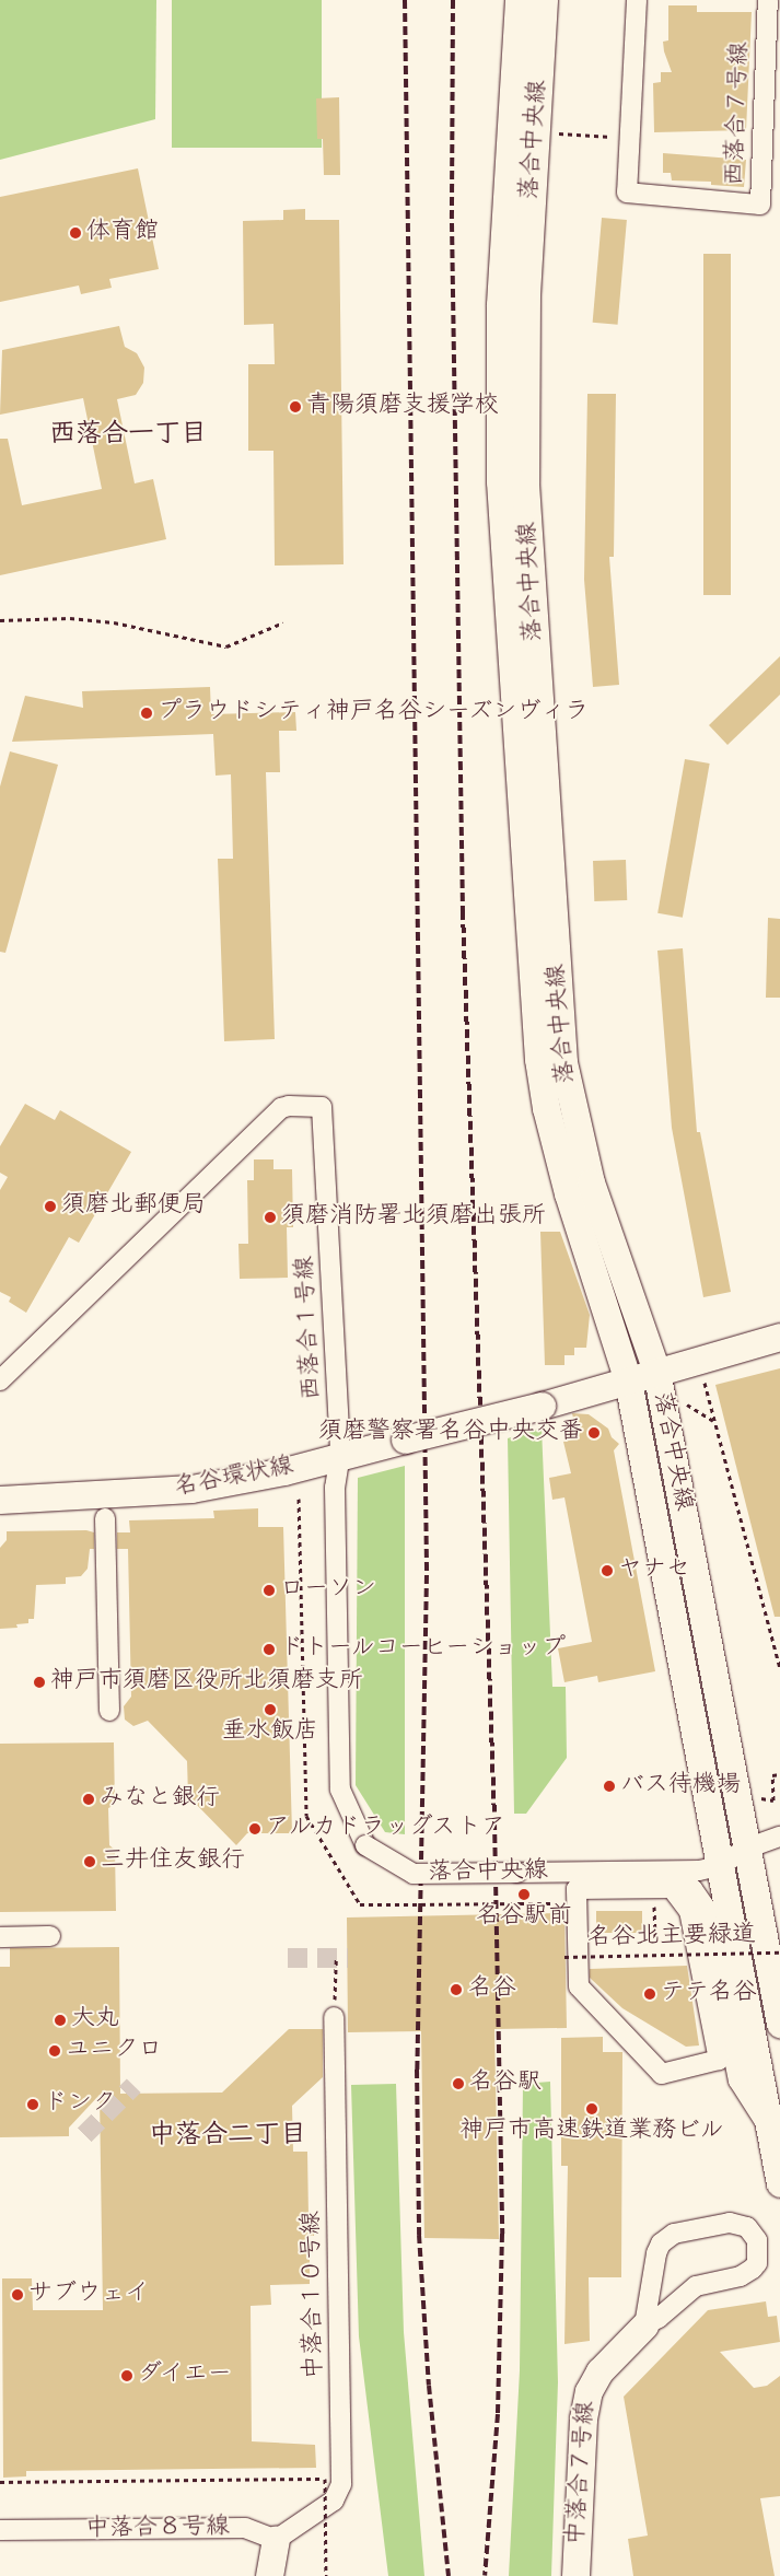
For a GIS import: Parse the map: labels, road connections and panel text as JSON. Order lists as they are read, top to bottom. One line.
{"streets":{"street":["西落合７号線","落合中央線","西落合１号線","名谷環状線","中落合１０号線","中落合７号線","中落合８号線"],"path":["名谷北主要緑道"]},"crossings":[["落合中央線","西落合１号線"],["落合中央線","名谷環状線"],["西落合１号線","名谷環状線"],["中落合１０号線","中落合８号線"]],"districts":["西落合一丁目","中落合二丁目"],"places":["体育館","青陽須磨支援学校","プラウドシティ神戸名谷シーズンヴィラ","須磨北郵便局","須磨消防署北須磨出張所","須磨警察署名谷中央交番","ヤナセ","ローソン","ドトールコーヒーショップ","神戸市須磨区役所北須磨支所","垂水飯店","バス待機場","みなと銀行","アルカドラッグストア","三井住友銀行","名谷駅前","名谷","テテ名谷","大丸","ユニクロ","名谷駅","ドンク","神戸市高速鉄道業務ビル","サブウェイ","ダイエー"]}
